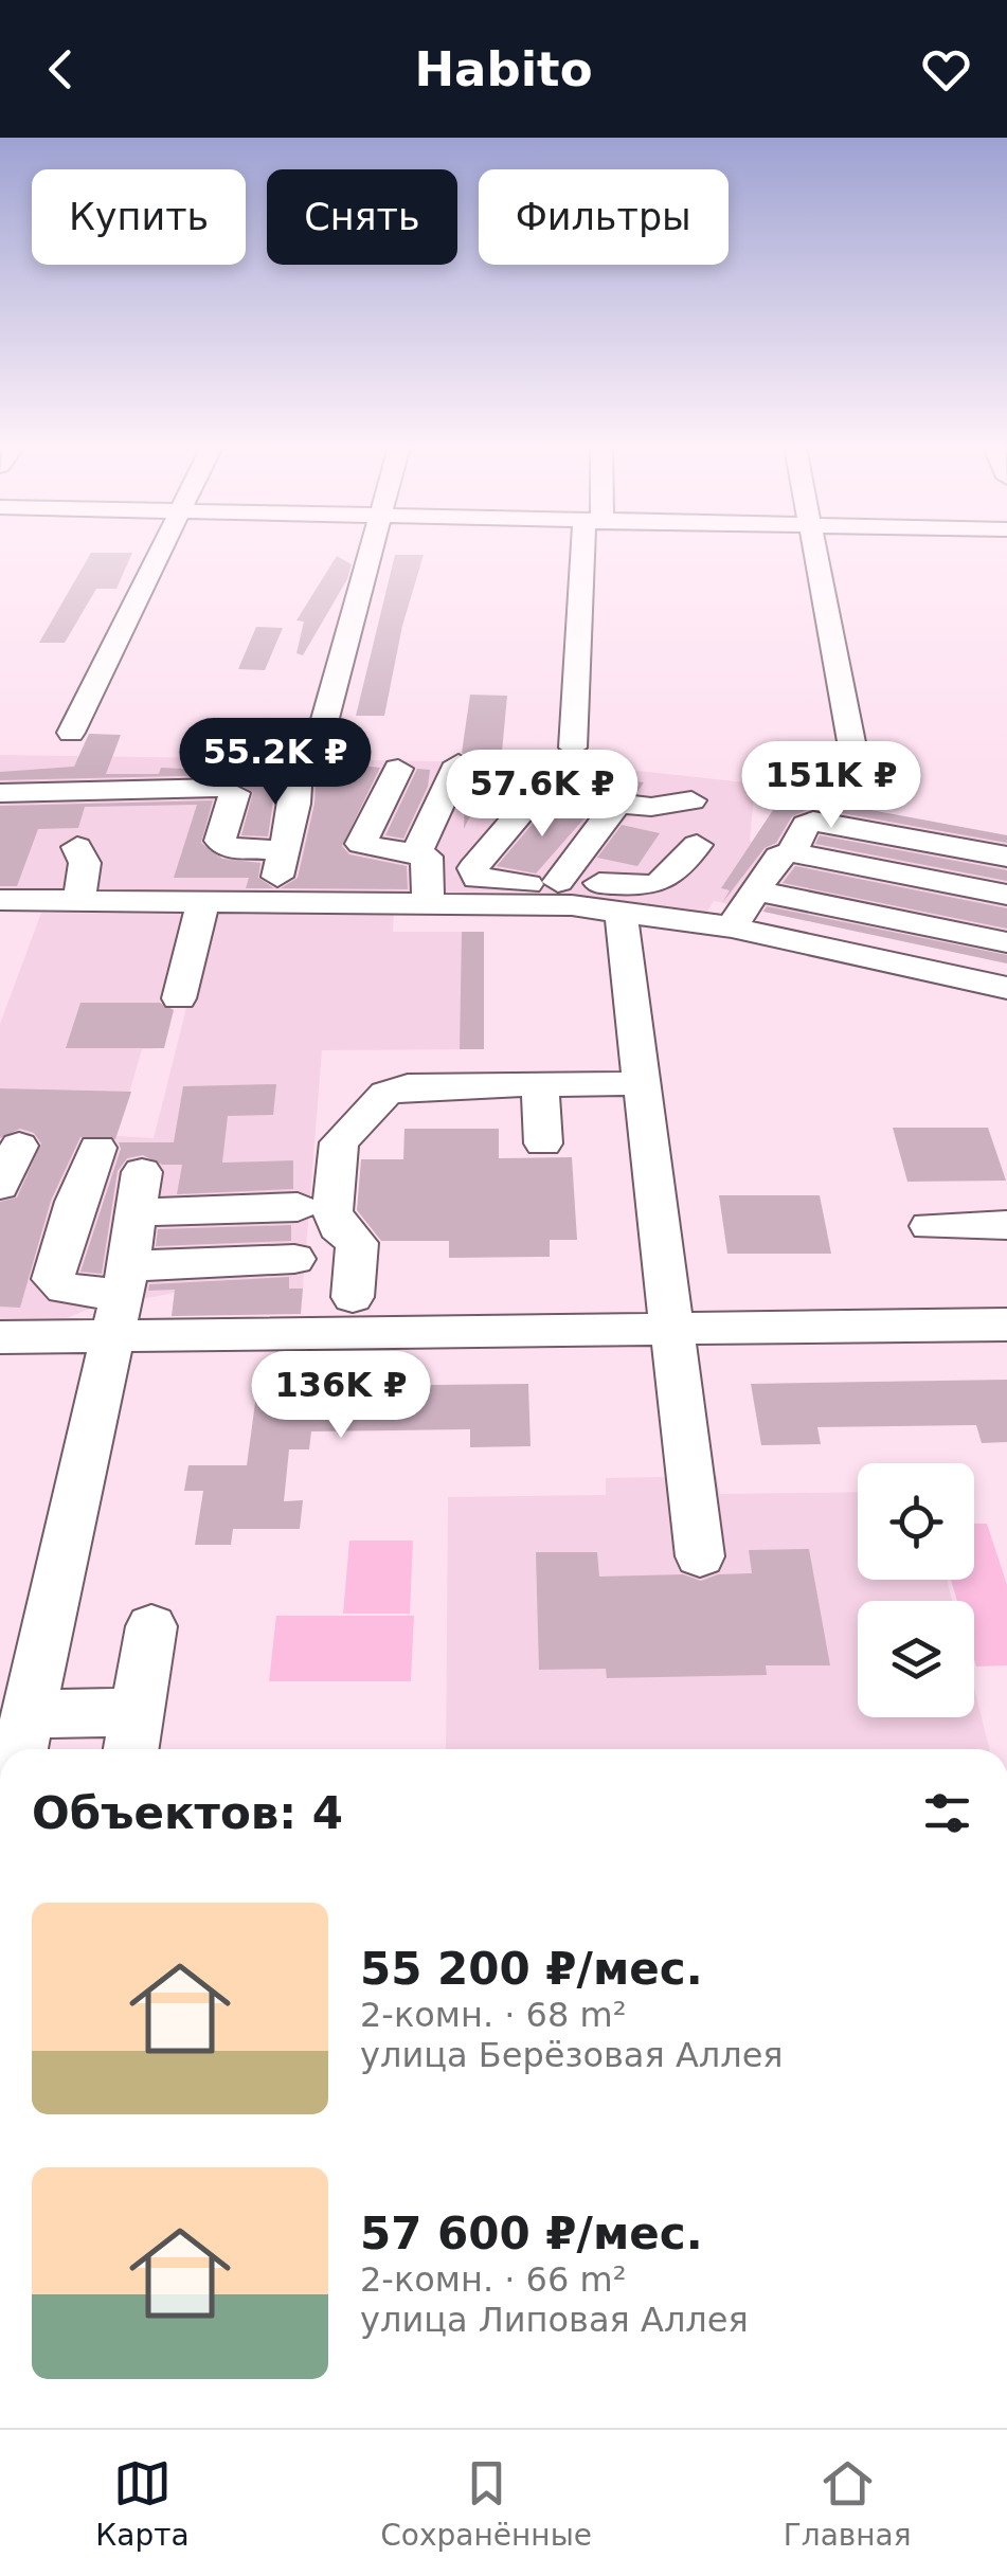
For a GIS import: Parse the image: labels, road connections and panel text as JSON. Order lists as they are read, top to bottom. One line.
{"page":{"header":"Habito","chip":["Купить","Снять","Фильтры"],"price":["55.2K ₽","151K ₽","57.6K ₽","136K ₽"],"heading":"Объектов: 4","list":[{"name":"55 200 ₽/мес.","note":"2-комн. · 68 m² · улица Берёзовая Аллея"},{"name":"57 600 ₽/мес.","note":"2-комн. · 66 m² · улица Липовая Аллея"}],"tabs":["Карта","Сохранённые","Главная"]}}
